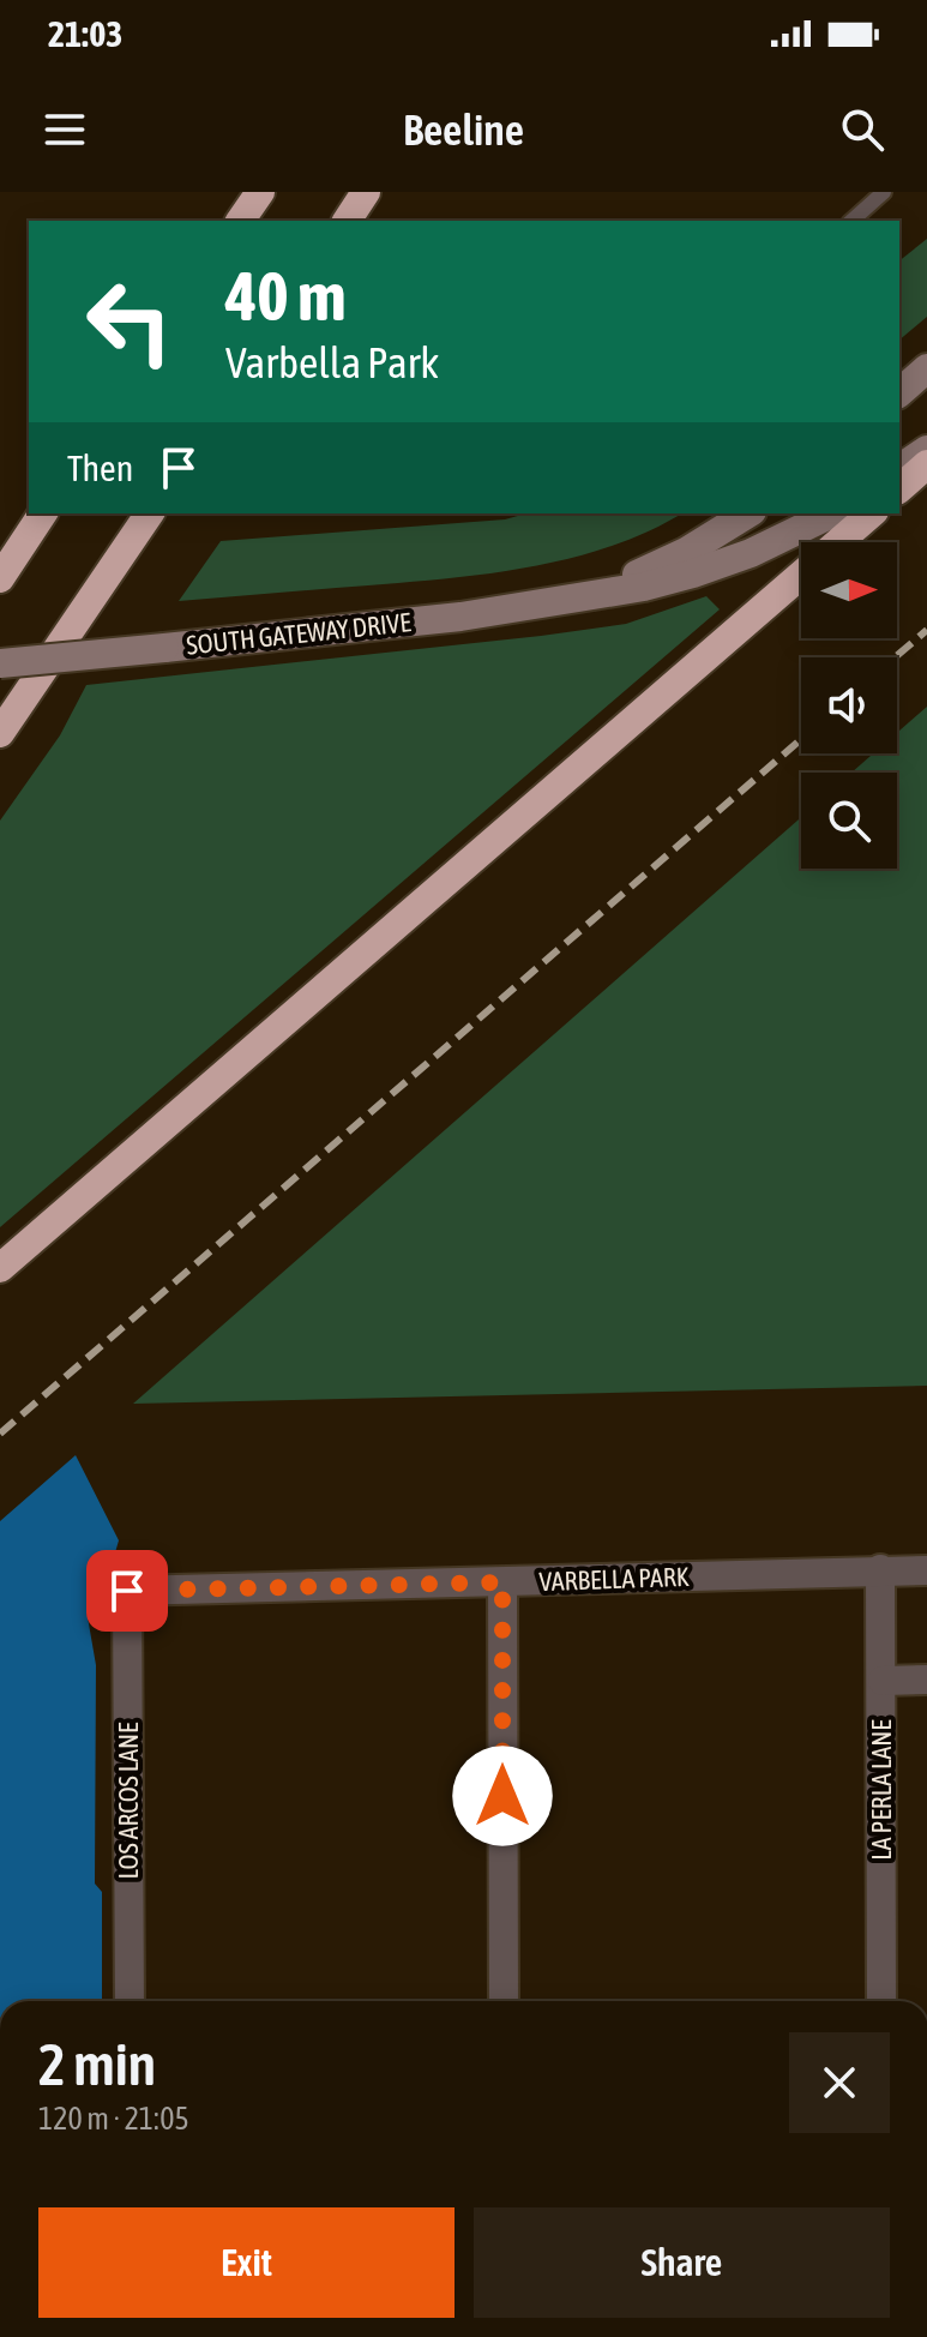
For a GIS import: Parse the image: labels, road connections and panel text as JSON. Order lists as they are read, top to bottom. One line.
{"streets":{"main road":["SOUTH GATEWAY DRIVE"],"street":["VARBELLA PARK","LA PERLA LANE","LOS ARCOS LANE"]},"crossings":[["VARBELLA PARK","LA PERLA LANE"],["VARBELLA PARK","LOS ARCOS LANE"]],"north":"right","page":{"status":"21:03","header":"Beeline","turn":["40 m","Varbella Park"],"then":"Then","heading":["2 min","120 m · 21:05"],"buttons":["Exit","Share"]}}
